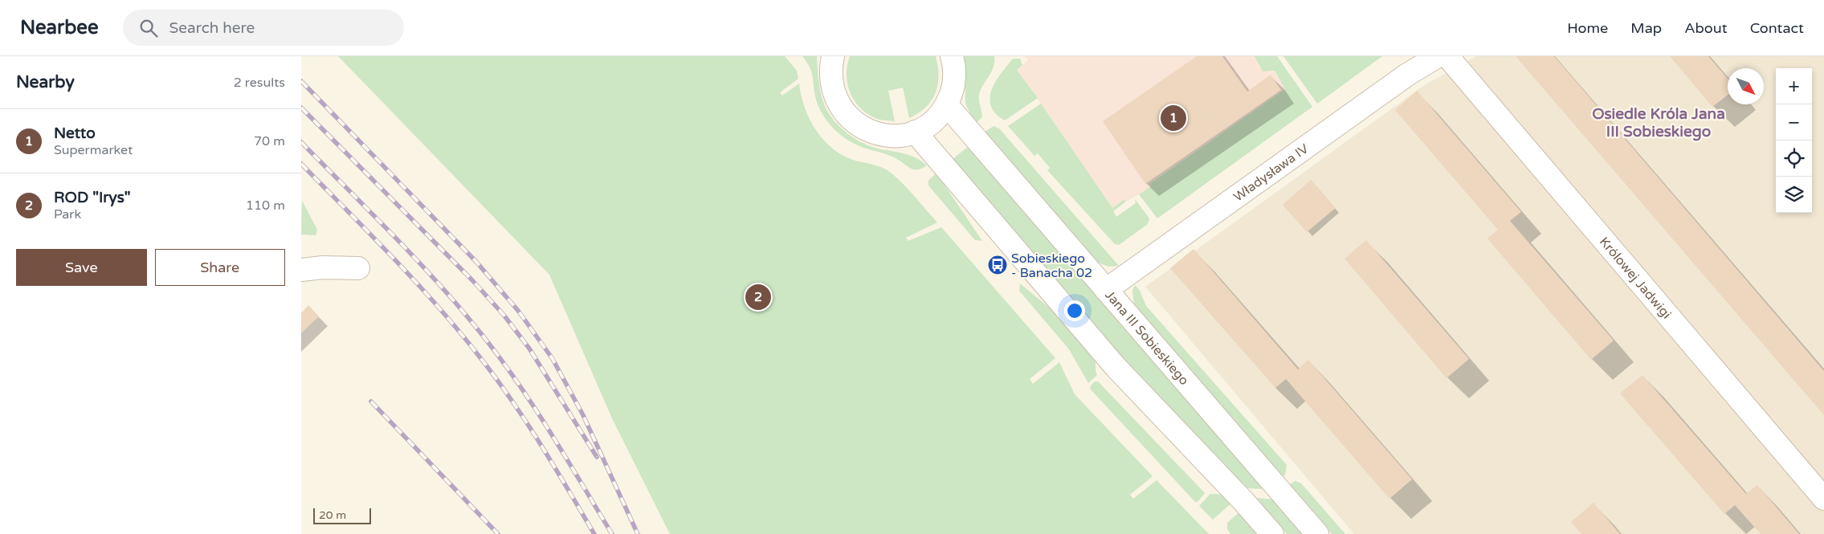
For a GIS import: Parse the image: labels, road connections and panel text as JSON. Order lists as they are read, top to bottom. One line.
{"streets":{"street":["Władysława IV","Królowej Jadwigi","Jana III Sobieskiego"]},"crossings":[["Władysława IV","Jana III Sobieskiego"]],"districts":["Osiedle Króla Jana III Sobieskiego"],"places":{"bus stop":["Sobieskiego - Banacha 02"]},"scale_bar":"20 m","north":"bottom right","page":{"header":"Nearbee","search":"Search here","nav":["Home","Map","About","Contact"],"heading":["Nearby","2 results"],"map_buttons":["+","−"],"pins":["1","2"],"list":[{"mark":"1","name":"Netto","note":"Supermarket","value":"70 m"},{"mark":"2","name":"ROD \"Irys\"","note":"Park","value":"110 m"}],"buttons":["Save","Share"],"scale":"20 m"}}
